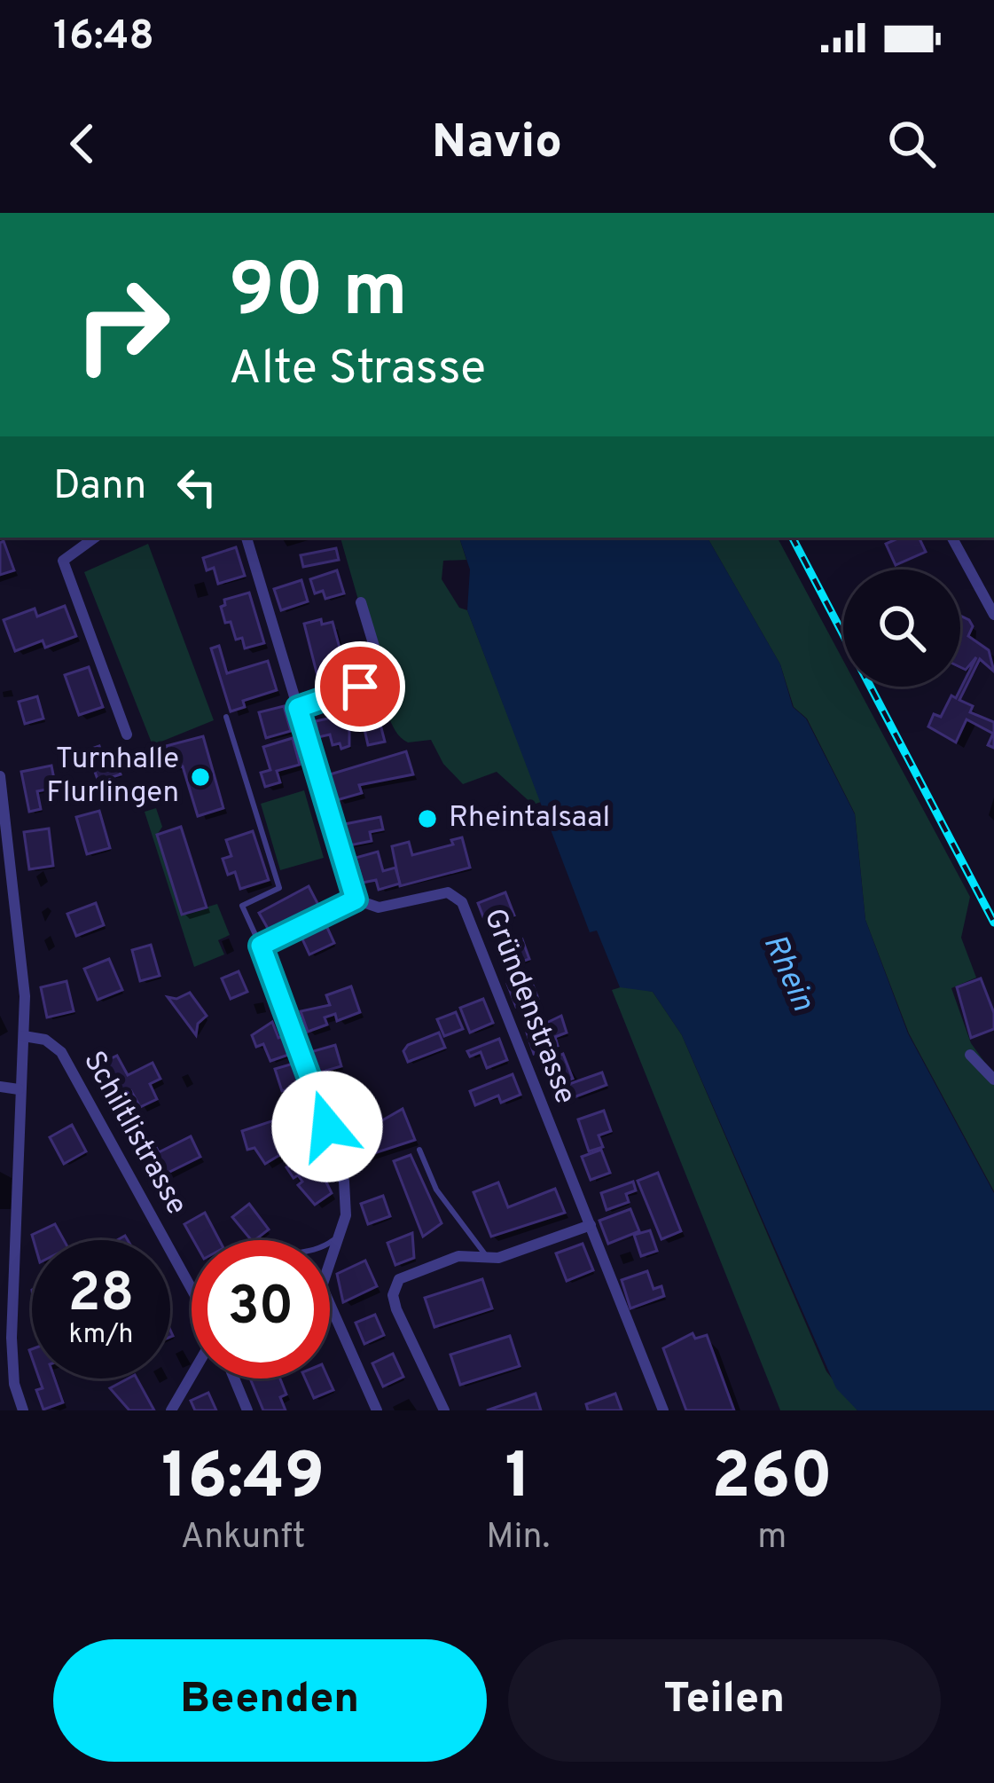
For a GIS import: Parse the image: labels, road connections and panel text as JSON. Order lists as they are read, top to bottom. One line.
{"streets":{"street":["Gründenstrasse","Schiltlistrasse"]},"water":["Rhein"],"places":["Turnhalle Flurlingen","Rheintalsaal"],"page":{"status":"16:48","header":"Navio","turn":["90 m","Alte Strasse"],"then":"Dann","speed":"28 km/h","limit":"30","eta":["16:49","Ankunft","1","Min.","260","m"],"buttons":["Beenden","Teilen"]}}
